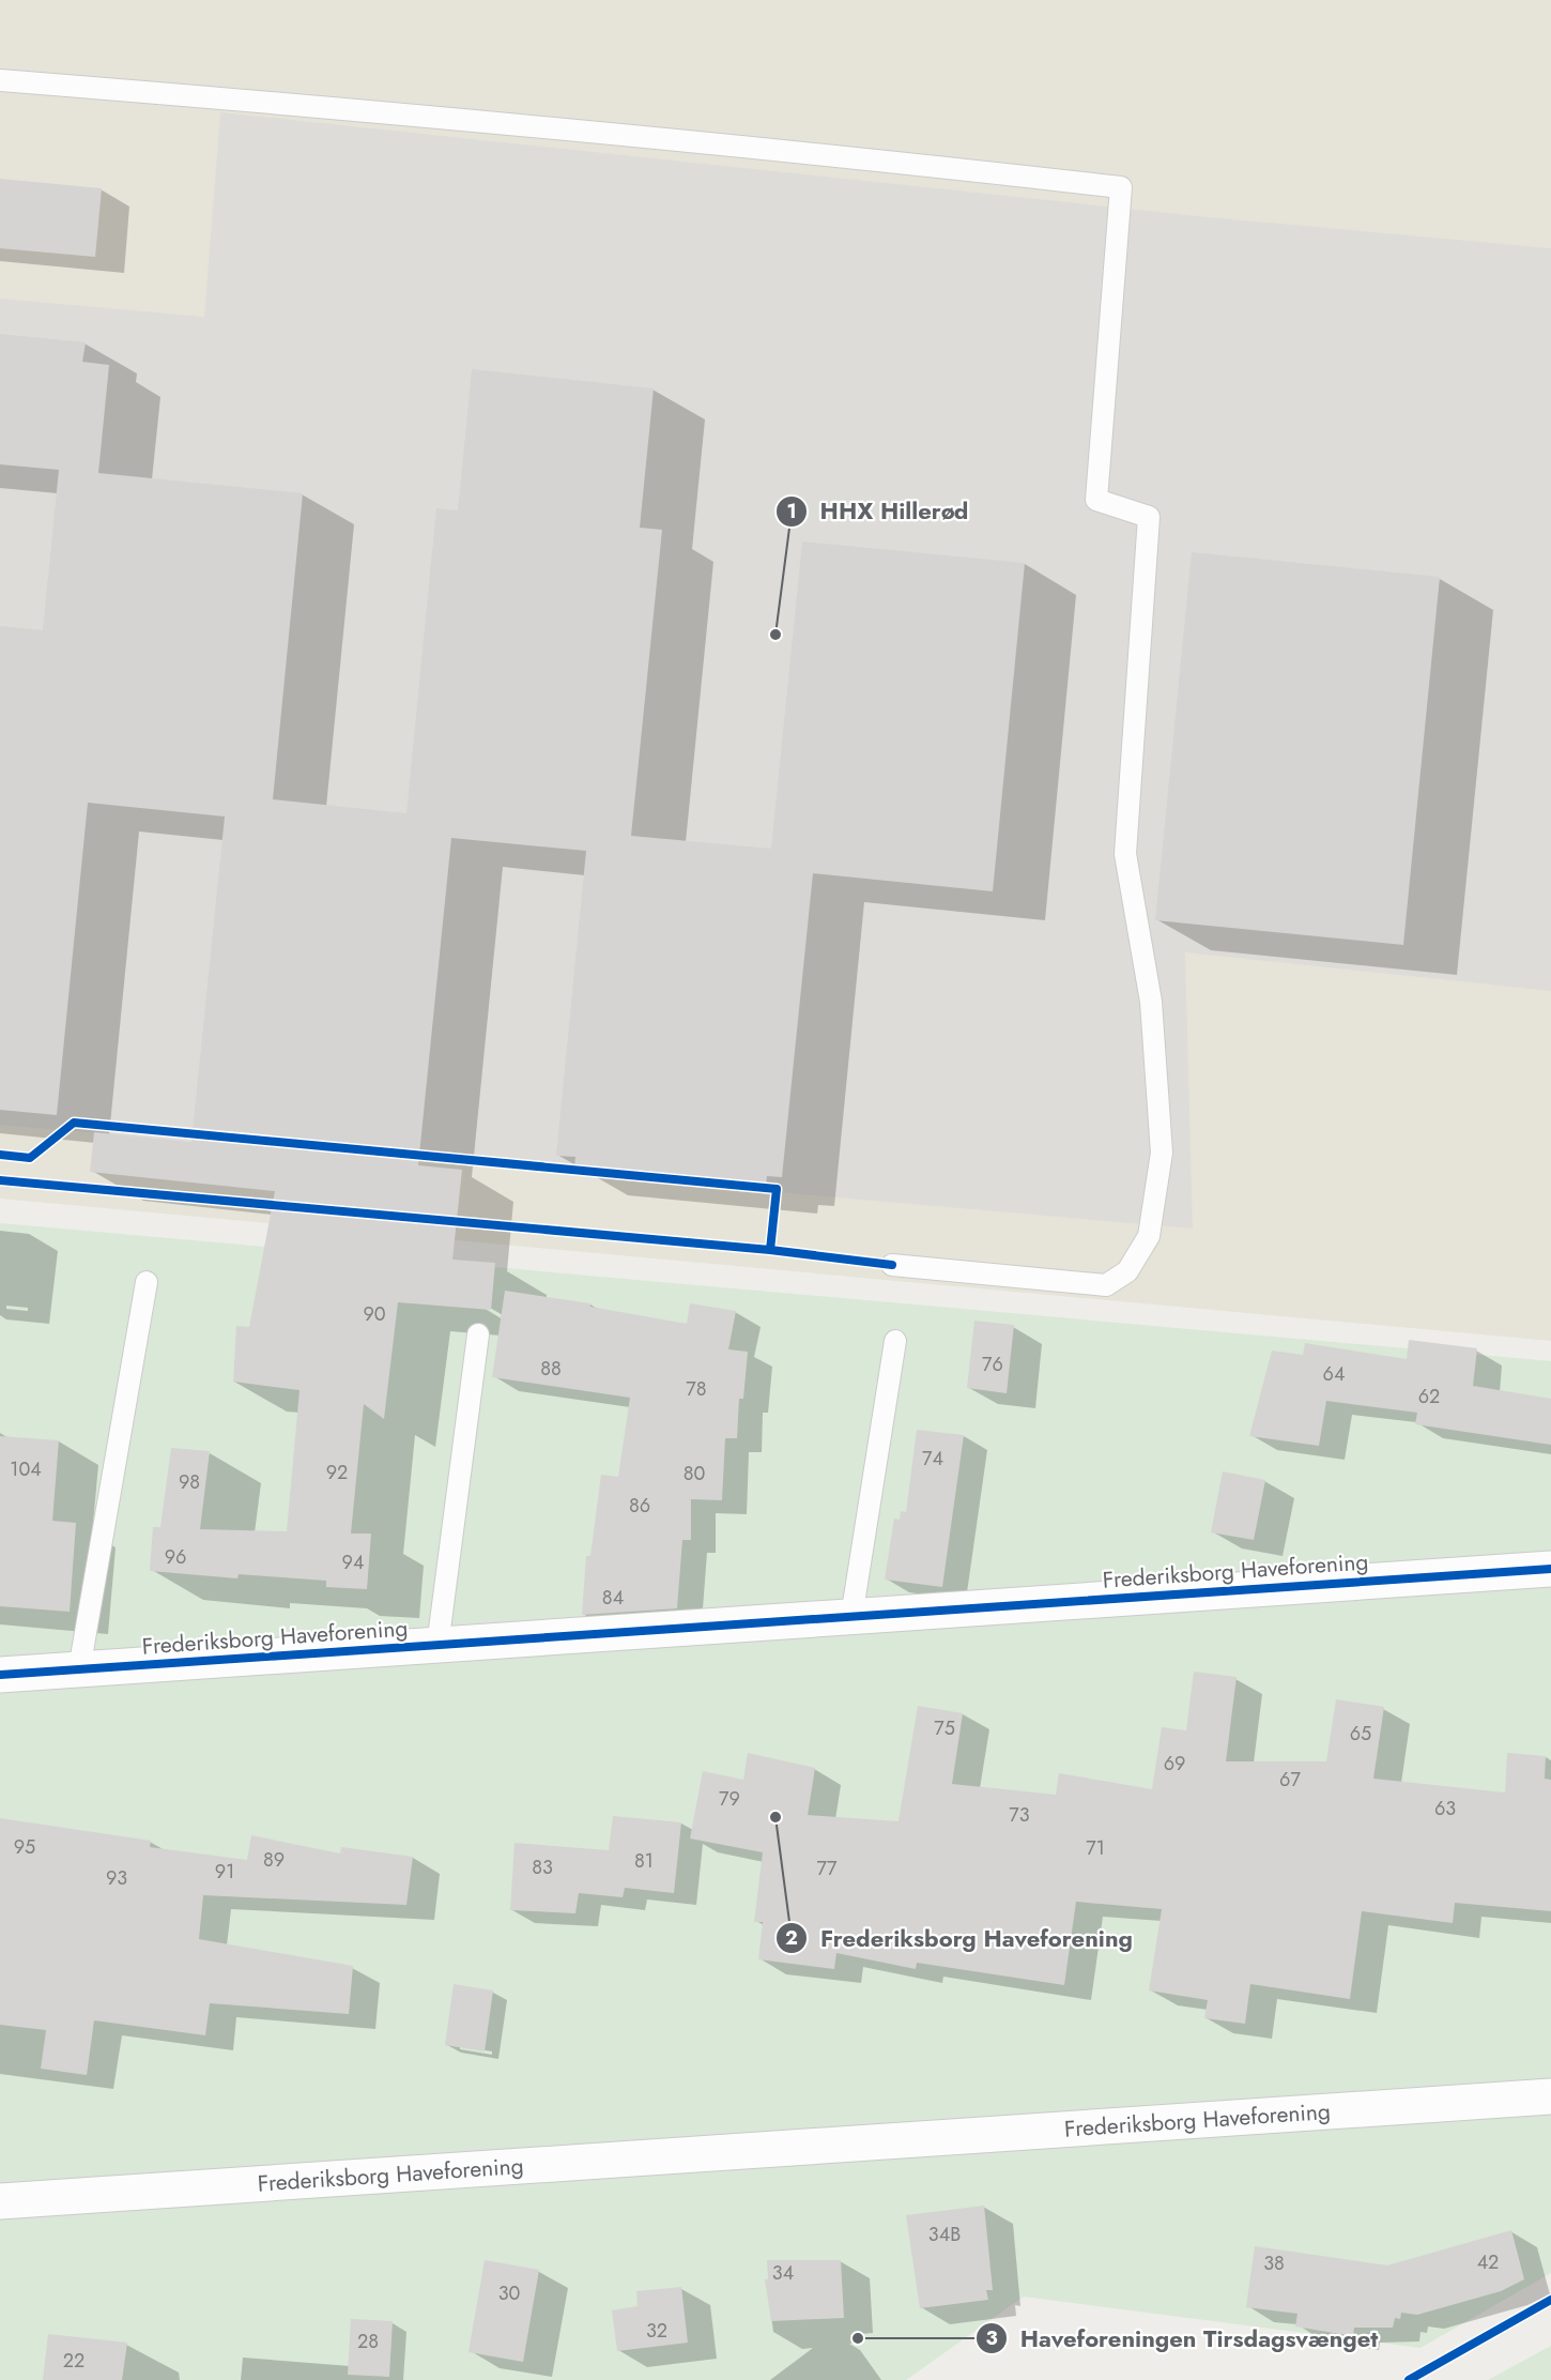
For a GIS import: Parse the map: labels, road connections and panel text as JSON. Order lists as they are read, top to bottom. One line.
{"streets":{"street":["Frederiksborg Haveforening"]},"places":["HHX Hillerød","Frederiksborg Haveforening","Haveforeningen Tirsdagsvænget"],"house_numbers":["90","76","88","64","78","62","74","104","92","80","98","86","96","94","84","75","65","69","67","79","63","73","95","71","89","81","83","77","91","93","34B","42","38","34","30","32","28","22"]}
